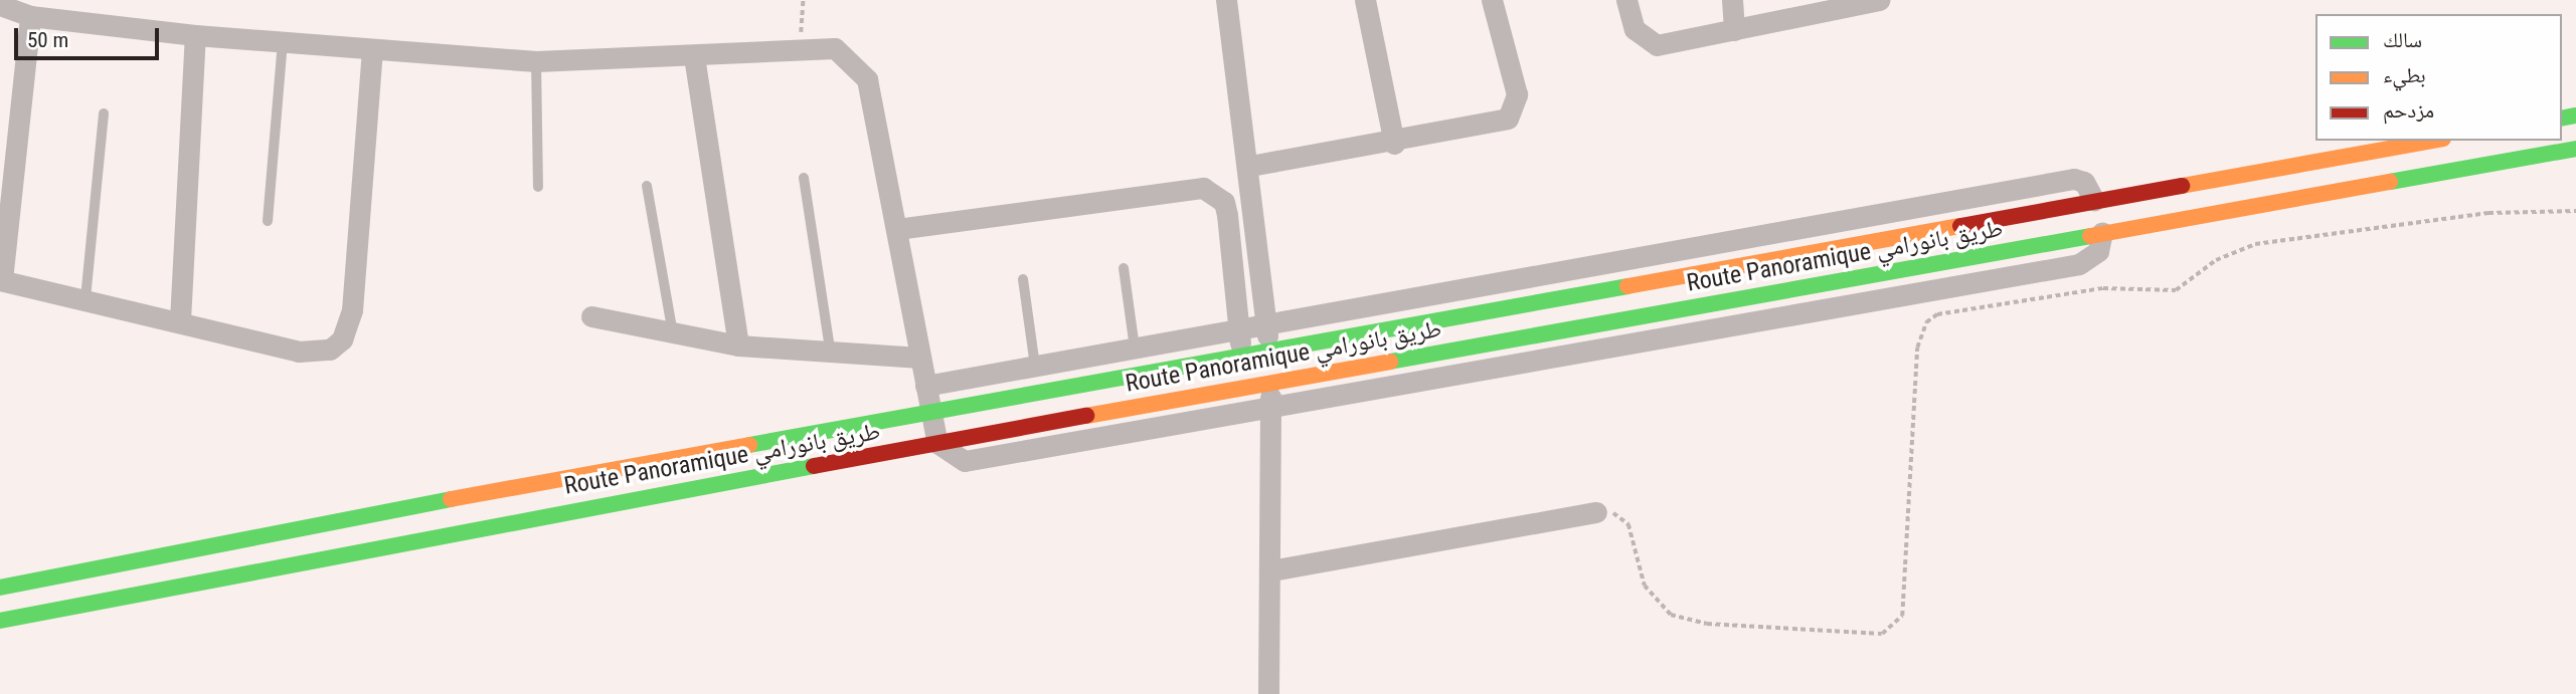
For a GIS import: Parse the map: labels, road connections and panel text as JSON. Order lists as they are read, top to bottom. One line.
{"streets":{"street":["Route Panoramique طريق بانورامي"]},"legend":["سالك","بطيء","مزدحم"],"scale_bar":"50 m"}
